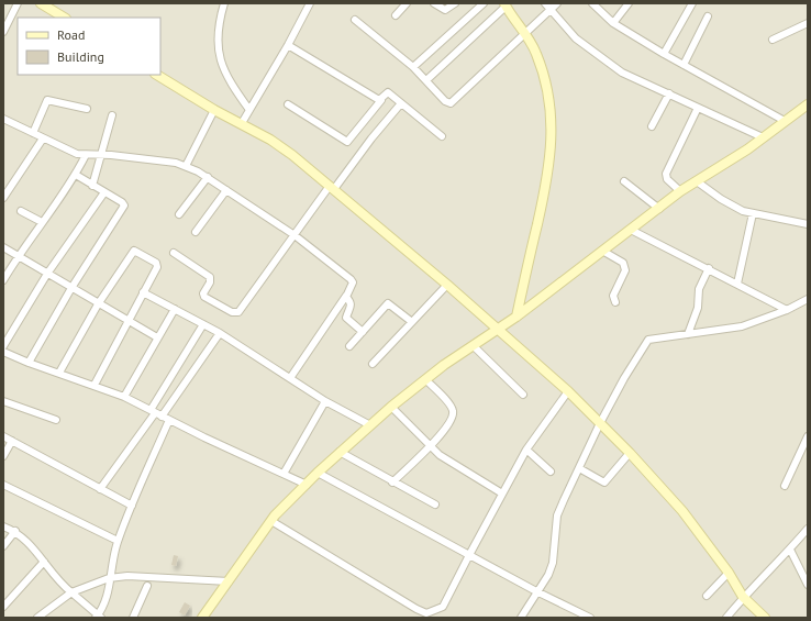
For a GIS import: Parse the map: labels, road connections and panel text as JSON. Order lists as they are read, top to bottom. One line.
{"legend":["Road","Building"]}
